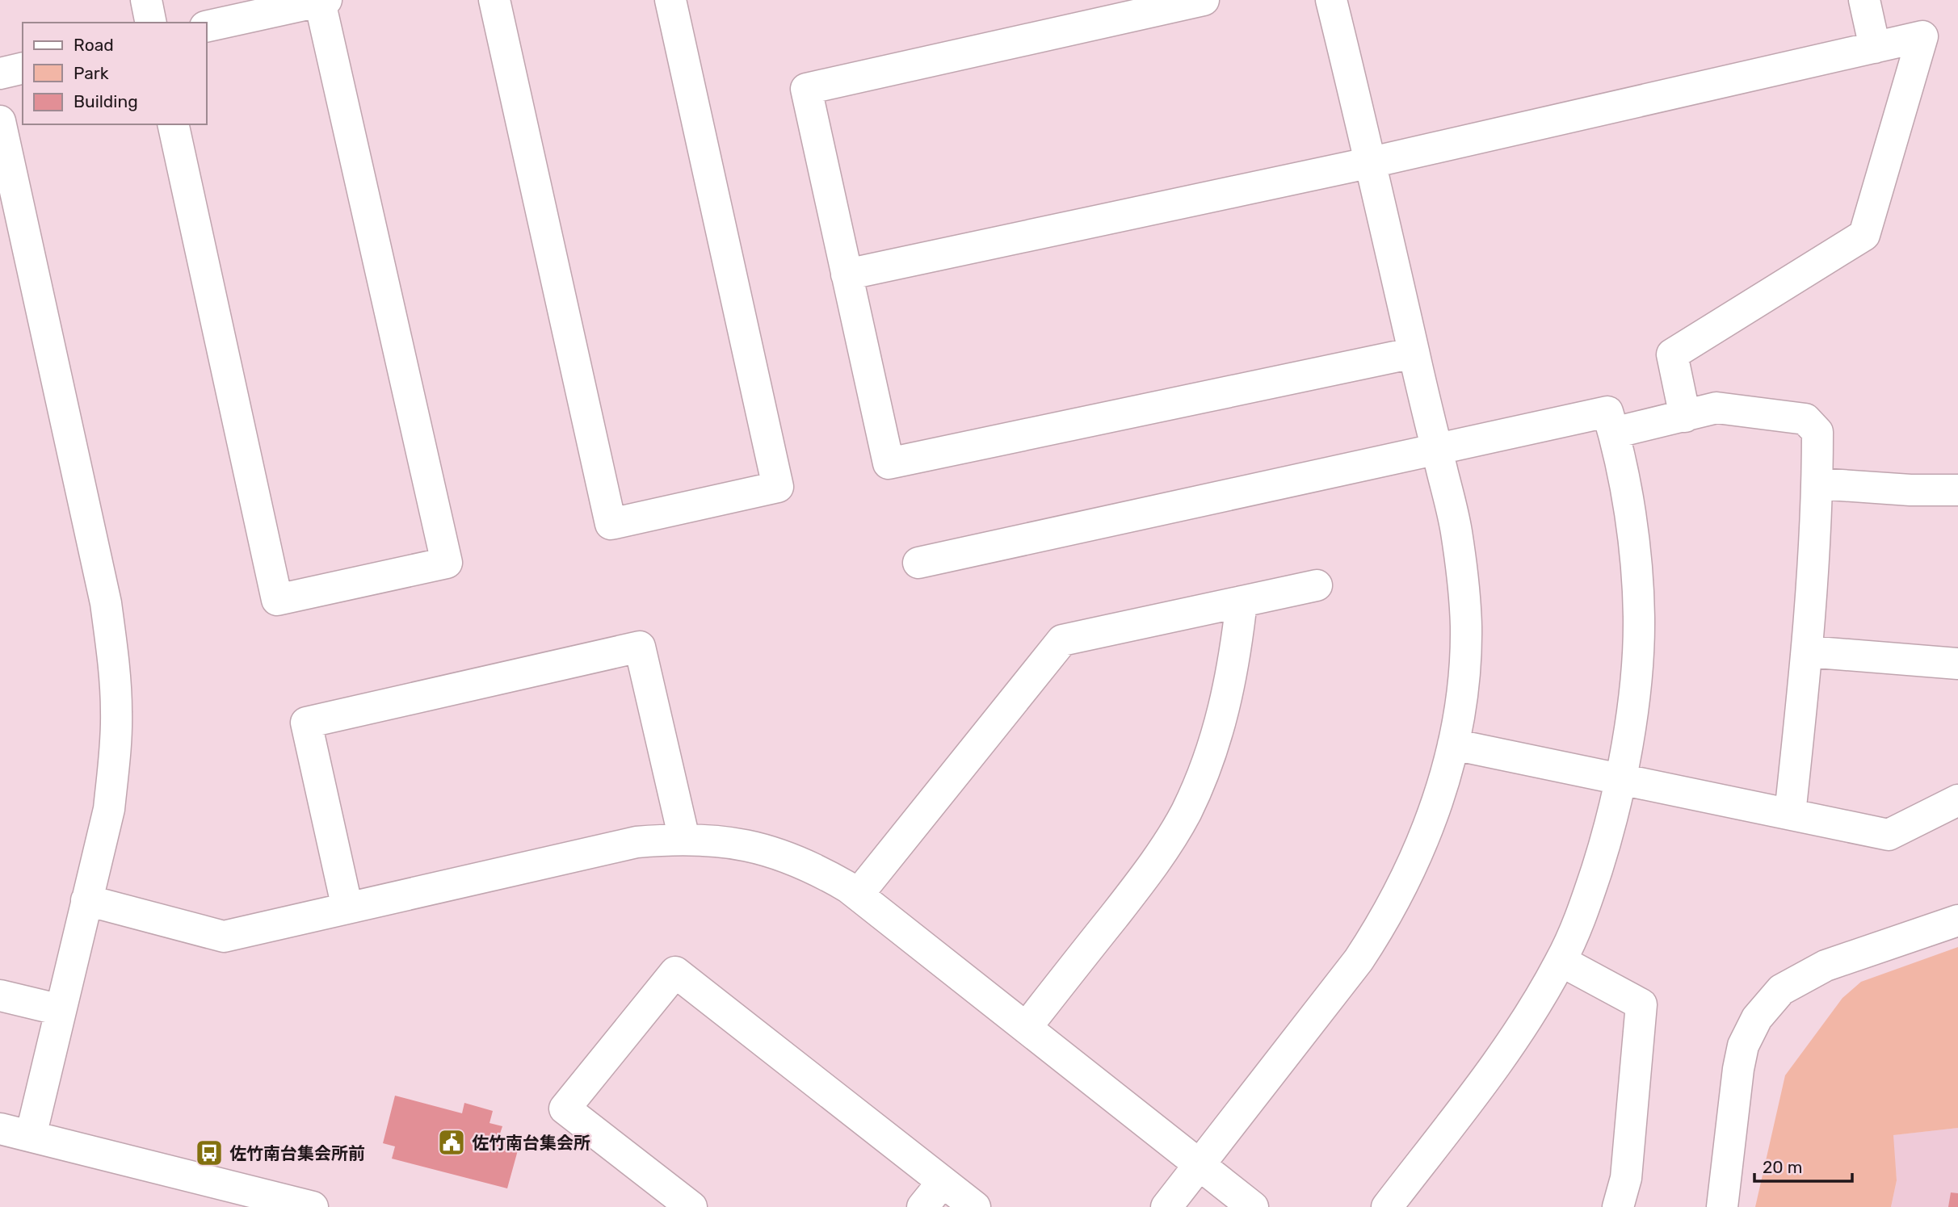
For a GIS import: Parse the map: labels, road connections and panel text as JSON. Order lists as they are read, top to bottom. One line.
{"places":{"public building":["佐竹南台集会所"],"bus stop":["佐竹南台集会所前"]},"legend":["Road","Park","Building"],"scale_bar":"20 m"}
